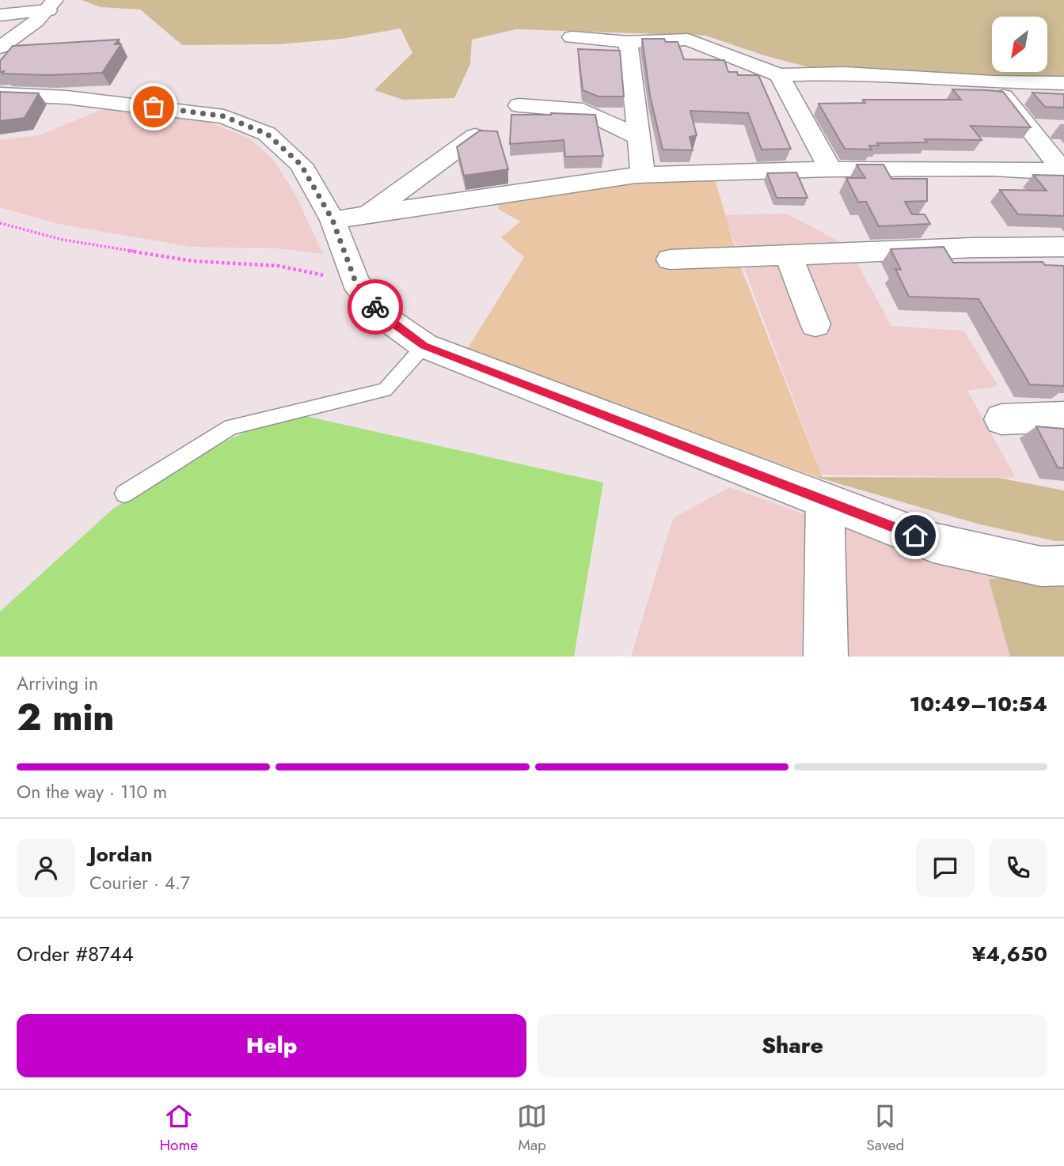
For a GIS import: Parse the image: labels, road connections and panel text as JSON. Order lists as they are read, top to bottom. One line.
{"north":"bottom left","page":{"heading":["2 min","Arriving in","10:49–10:54"],"panel":["Jordan","Courier · 4.7","Order #8744","¥4,650"],"bar":"On the way · 110 m","buttons":["Help","Share"],"tabs":["Home","Map","Saved"]}}
